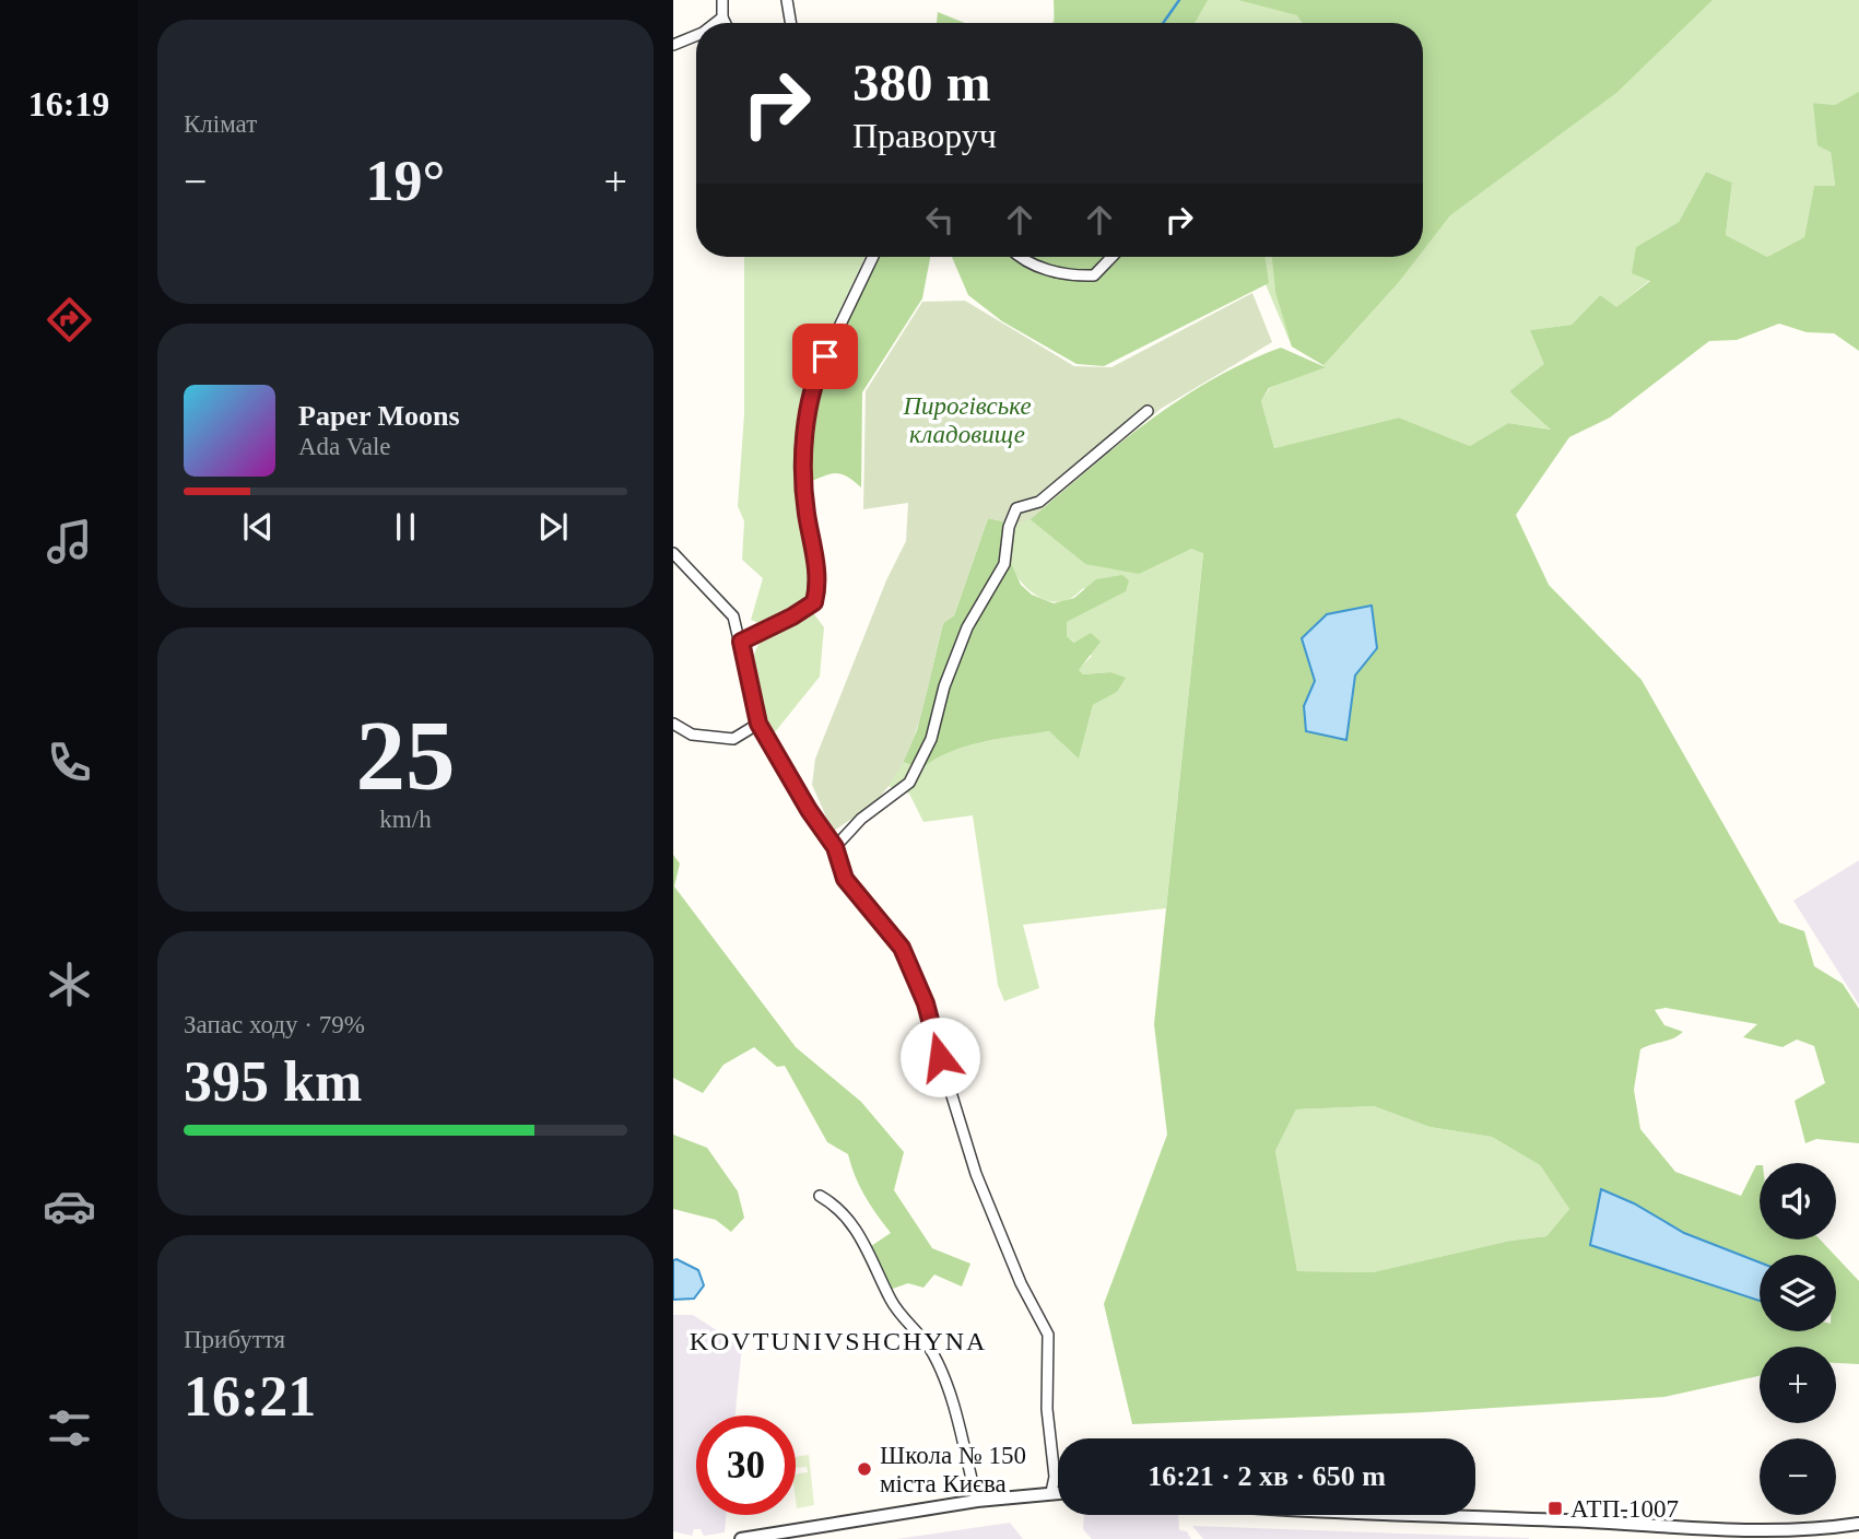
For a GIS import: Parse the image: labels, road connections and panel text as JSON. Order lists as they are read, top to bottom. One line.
{"districts":["KOVTUNIVSHCHYNA"],"parks":["Пирогівське кладовище"],"places":{"other":["Школа № 150 міста Києва"],"transit":["АТП-1007"]},"page":{"tabs":"16:19","tile":["Клімат",["25","km/h"],["Запас ходу · 79%","395 km"],["Прибуття","16:21"]],"turn":["380 m","Праворуч"],"heat":["−","19°","+"],"song":["Paper Moons","Ada Vale"],"map_buttons":["+","−"],"limit":"30","trip":"16:21 · 2 хв · 650 m"}}
